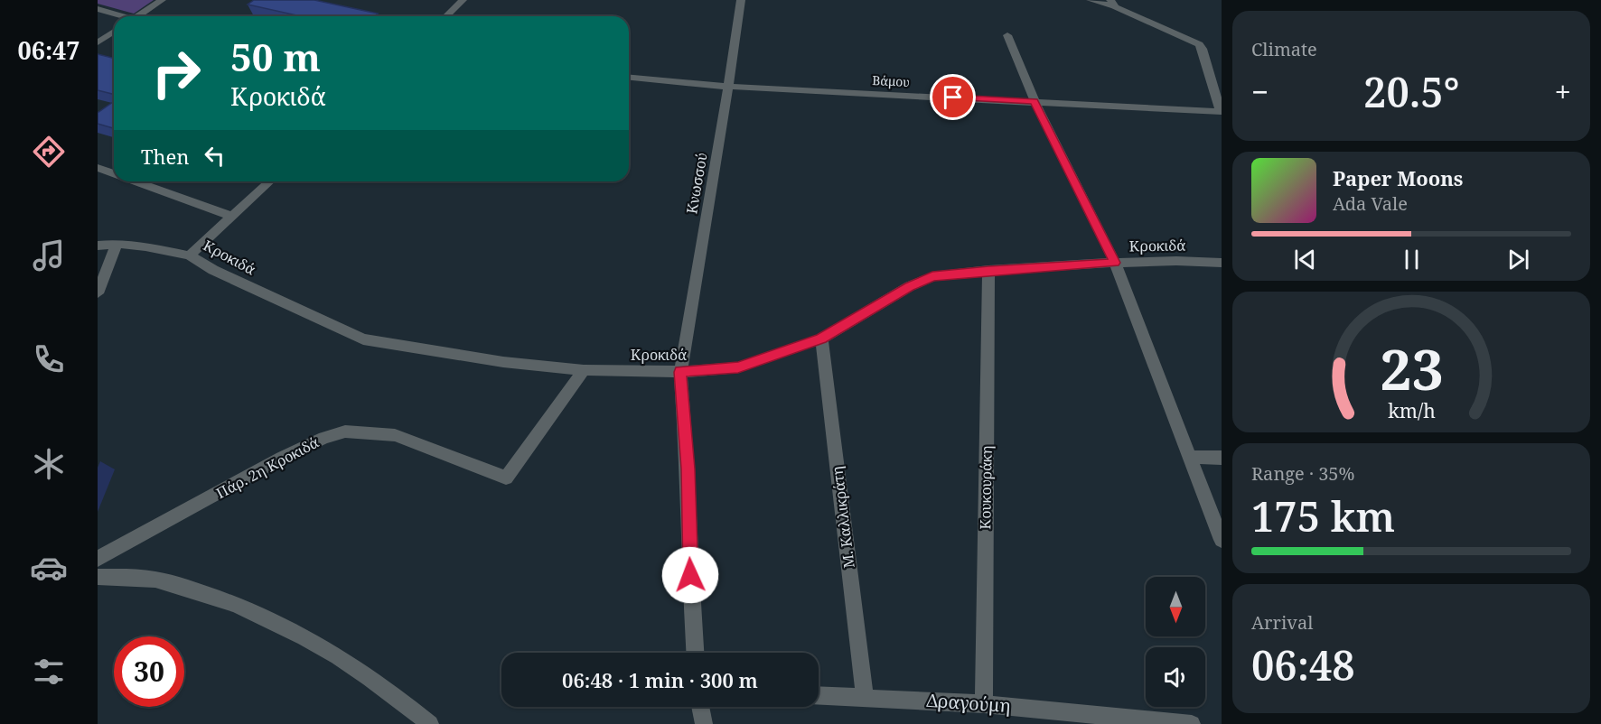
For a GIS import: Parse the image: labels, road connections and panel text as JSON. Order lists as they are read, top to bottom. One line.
{"streets":{"street":["Βάμου","Κνωσσού","Κροκιδά","Πάρ. 2η Κροκιδά","Κουκουράκη","Μ. Καλλικράτη","Δραγούμη"]},"crossings":[["Βάμου","Κνωσσού"],["Κνωσσού","Κροκιδά"],["Κροκιδά","Πάρ. 2η Κροκιδά"],["Κροκιδά","Κουκουράκη"],["Κροκιδά","Μ. Καλλικράτη"],["Κουκουράκη","Δραγούμη"],["Μ. Καλλικράτη","Δραγούμη"]],"north":"bottom","page":{"tabs":"06:47","tile":["Climate",["Range · 35%","175 km"],["Arrival","06:48"]],"turn":["50 m","Κροκιδά"],"heat":["−","20.5°","+"],"then":"Then","song":["Paper Moons","Ada Vale"],"limit":"30","trip":"06:48 · 1 min · 300 m","gauge":["23","km/h"]}}
